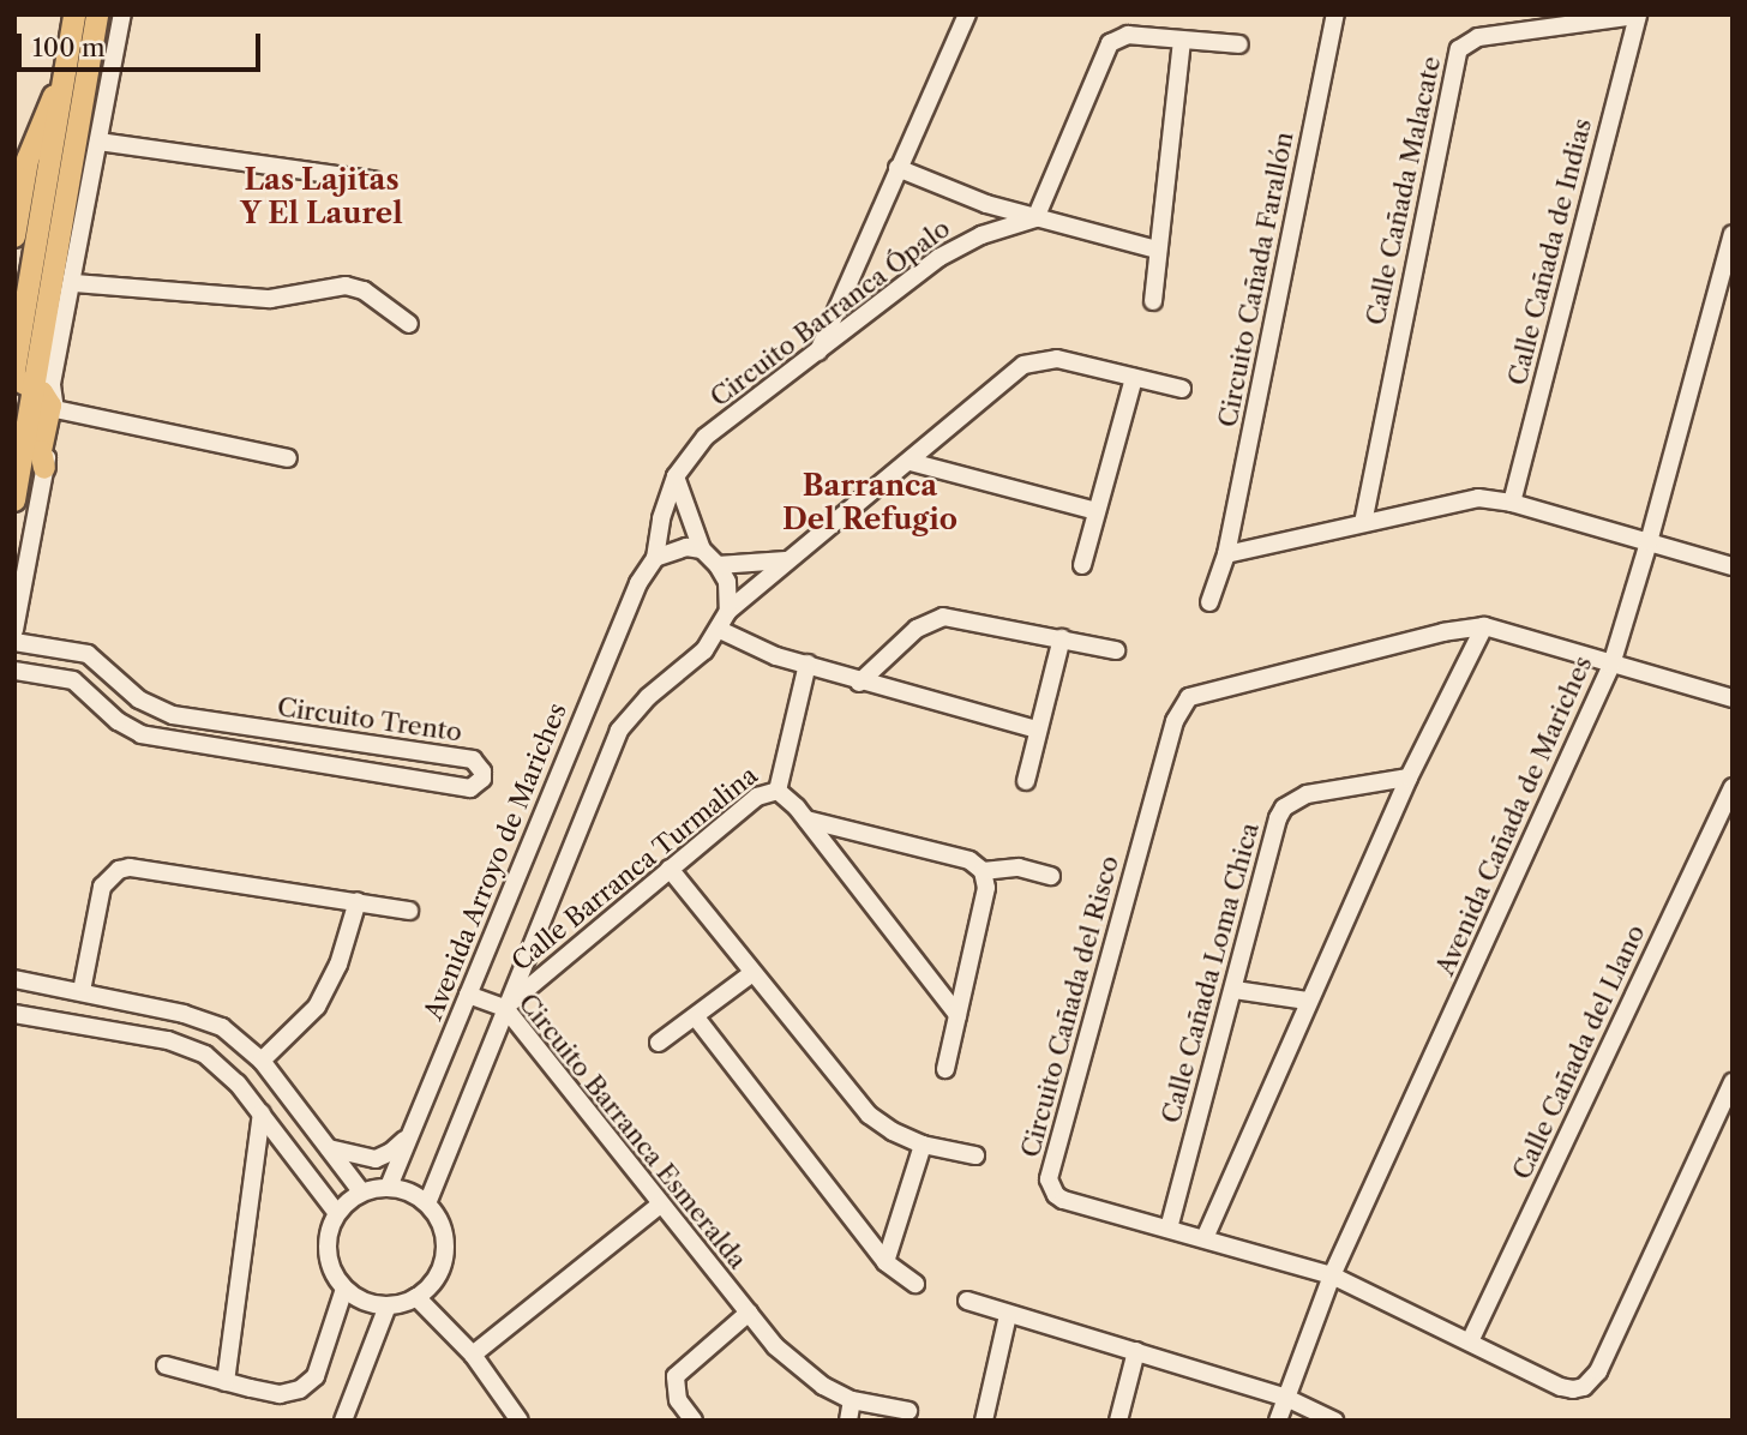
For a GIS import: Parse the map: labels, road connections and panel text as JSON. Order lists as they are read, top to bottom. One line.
{"streets":{"street":["Calle Cañada Malacate","Calle Cañada de Indias","Circuito Cañada Farallón","Circuito Barranca Ópalo","Circuito Trento","Avenida Cañada de Mariches","Avenida Arroyo de Mariches","Calle Barranca Turmalina","Calle Cañada Loma Chica","Circuito Cañada del Risco","Calle Cañada del Llano","Circuito Barranca Esmeralda"]},"crossings":[["Calle Cañada Malacate","Calle Cañada de Indias"],["Circuito Barranca Ópalo","Avenida Arroyo de Mariches"],["Avenida Cañada de Mariches","Circuito Cañada del Risco"],["Avenida Arroyo de Mariches","Circuito Barranca Esmeralda"],["Calle Barranca Turmalina","Circuito Barranca Esmeralda"],["Calle Cañada Loma Chica","Circuito Cañada del Risco"],["Circuito Cañada del Risco","Calle Cañada del Llano"]],"districts":["Las Lajitas Y El Laurel","Barranca Del Refugio"],"scale_bar":"100 m"}
